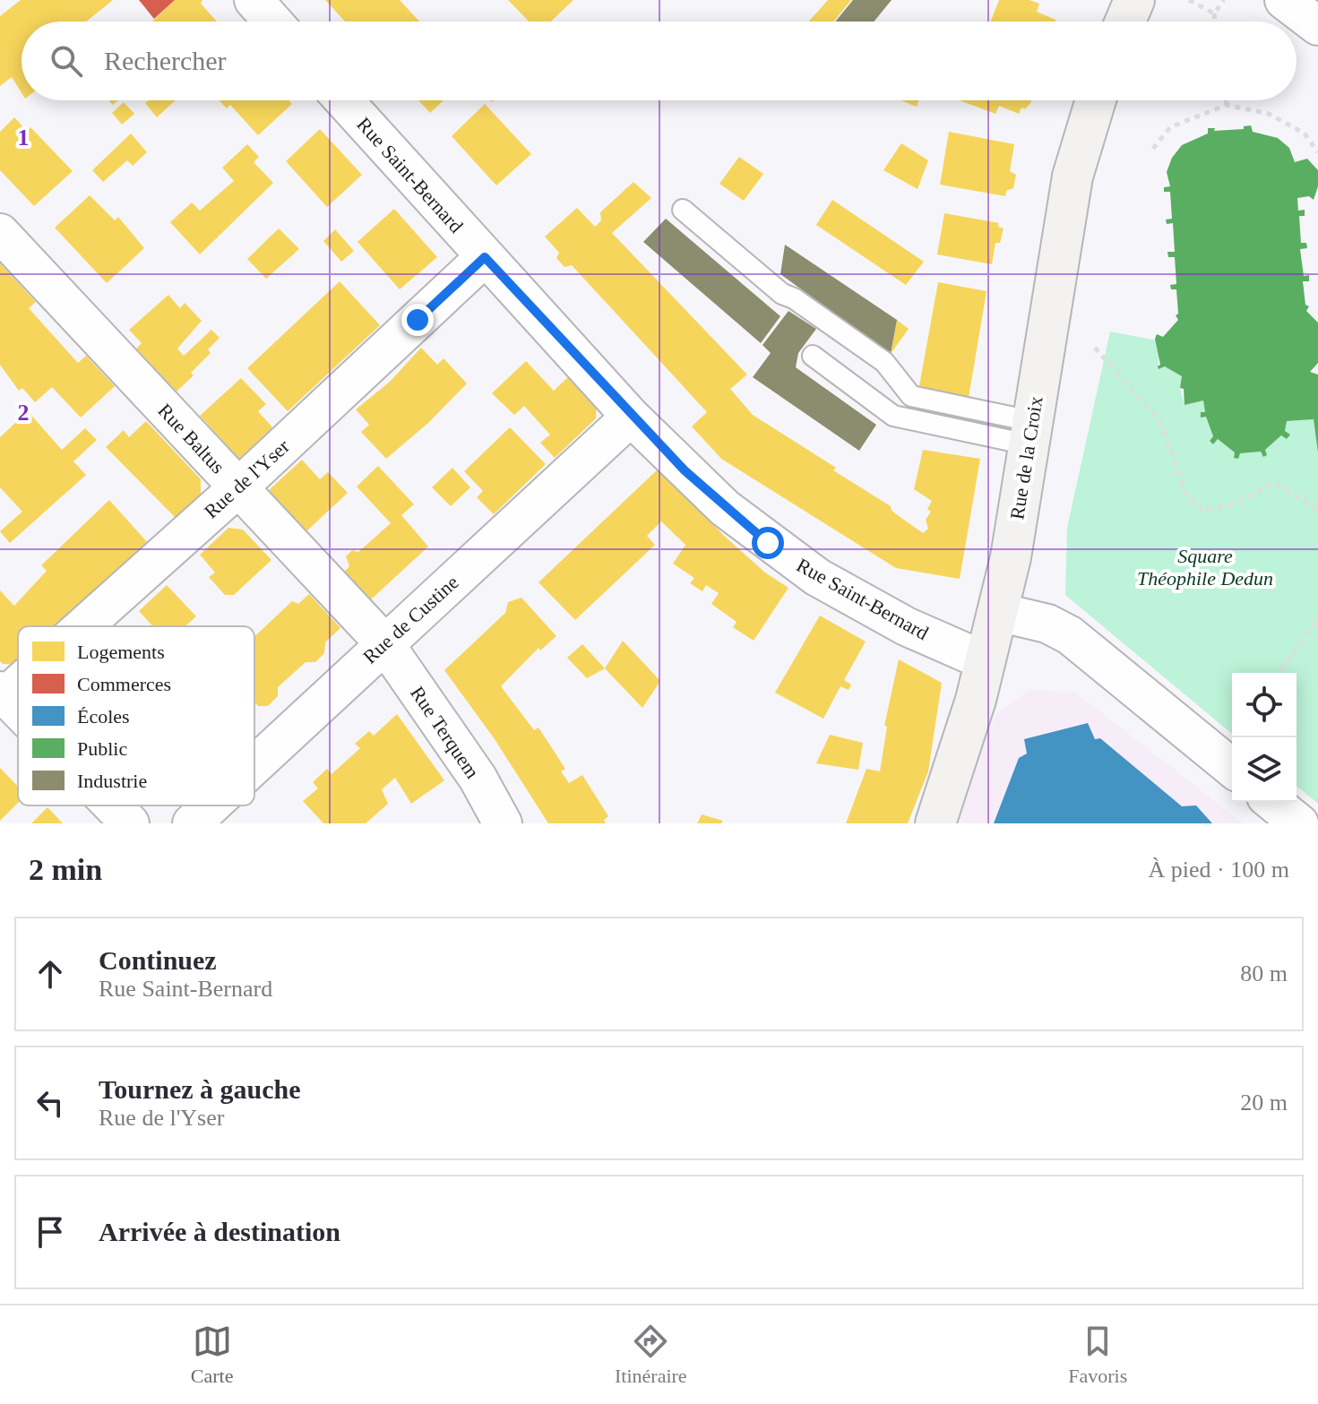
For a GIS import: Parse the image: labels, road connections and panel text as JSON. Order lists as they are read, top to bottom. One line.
{"streets":{"street":["Rue Saint-Bernard","Rue Baltus","Rue de la Croix","Rue de l'Yser","Rue de Custine","Rue Terquem"]},"crossings":[["Rue Saint-Bernard","Rue de la Croix"],["Rue Saint-Bernard","Rue de l'Yser"],["Rue Saint-Bernard","Rue de Custine"],["Rue Baltus","Rue de l'Yser"],["Rue Baltus","Rue de Custine"],["Rue Baltus","Rue Terquem"],["Rue de Custine","Rue Terquem"]],"parks":["Square Théophile Dedun"],"legend":["Logements","Commerces","Écoles","Public","Industrie"],"page":{"search":"Rechercher","heading":["2 min","À pied · 100 m"],"list":[["Continuez","Rue Saint-Bernard","80 m"],["Tournez à gauche","Rue de l'Yser","20 m"],"Arrivée à destination"],"nav":["Carte","Itinéraire","Favoris"]},"grid":{"rows":["1","2"]}}
